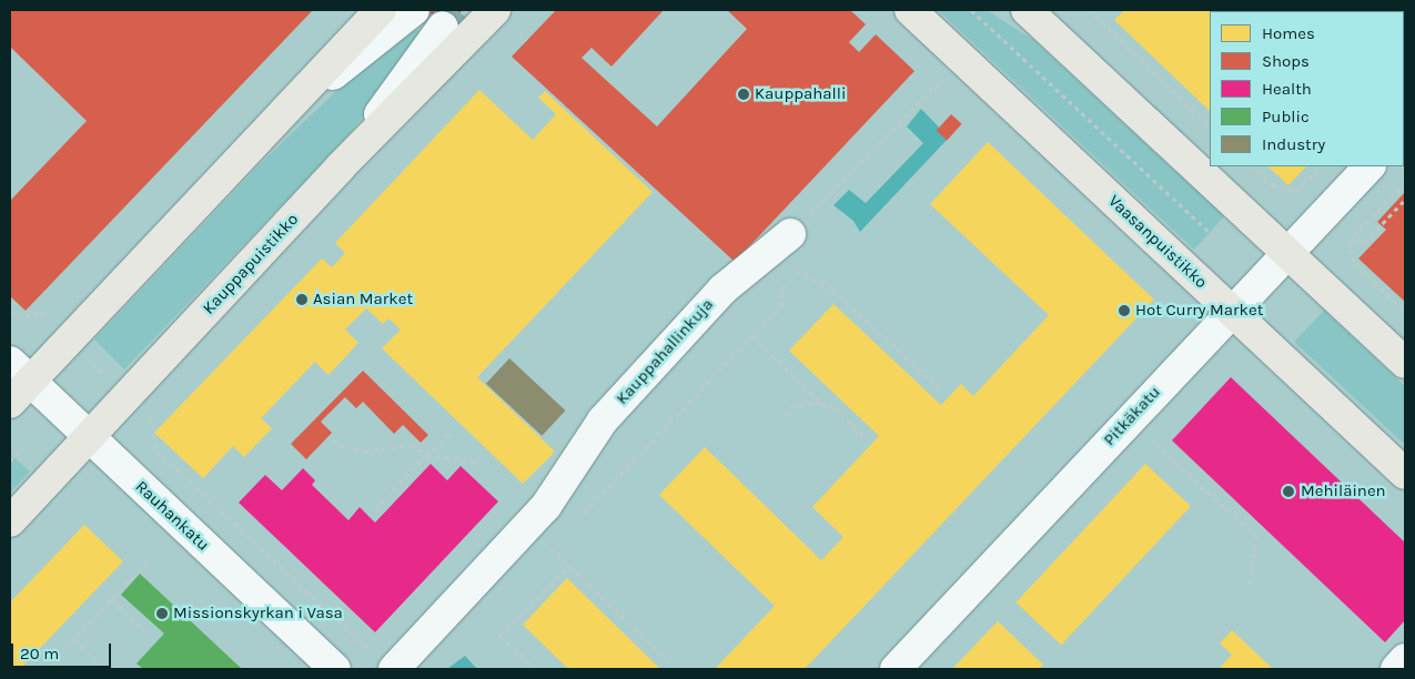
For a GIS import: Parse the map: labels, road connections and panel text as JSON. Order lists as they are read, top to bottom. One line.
{"streets":{"main road":["Vaasanpuistikko","Kauppapuistikko"],"street":["Kauppahallinkuja","Pitkäkatu","Rauhankatu"]},"crossings":[["Vaasanpuistikko","Pitkäkatu"],["Kauppapuistikko","Rauhankatu"]],"places":["Kauppahalli","Asian Market","Hot Curry Market","Mehiläinen","Missionskyrkan i Vasa"],"legend":["Homes","Shops","Health","Public","Industry"],"scale_bar":"20 m"}
